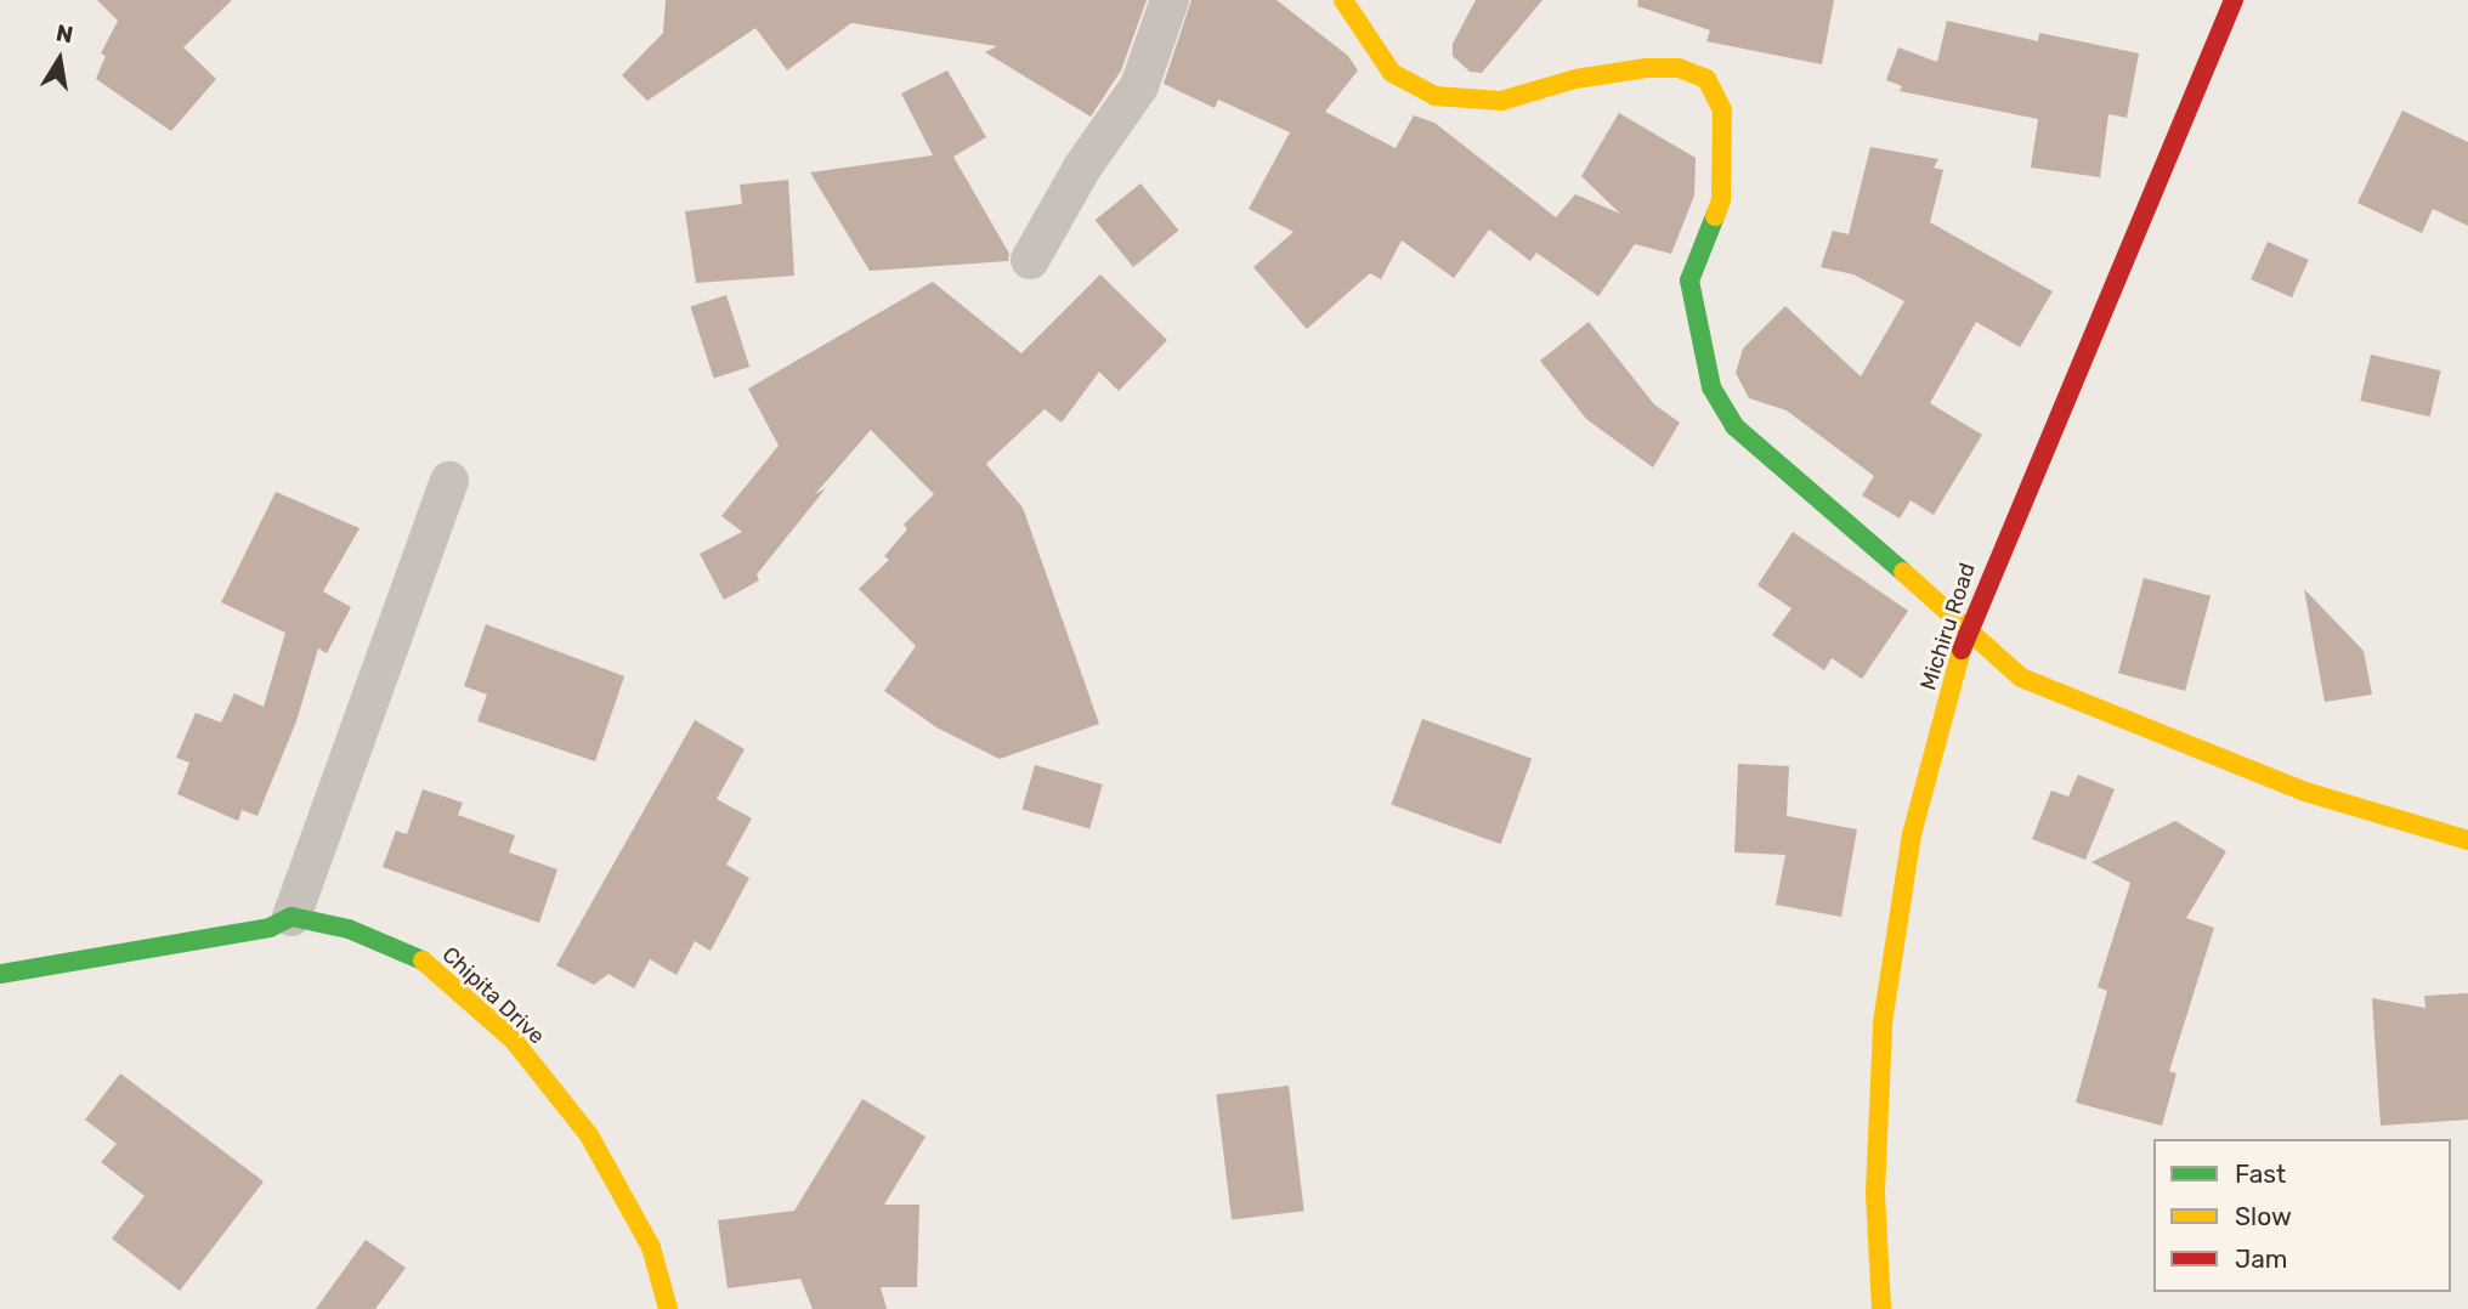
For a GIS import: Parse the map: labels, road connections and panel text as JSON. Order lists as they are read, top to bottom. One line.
{"streets":{"street":["Michiru Road","Chipita Drive"]},"legend":["Fast","Slow","Jam"],"north":"top"}
